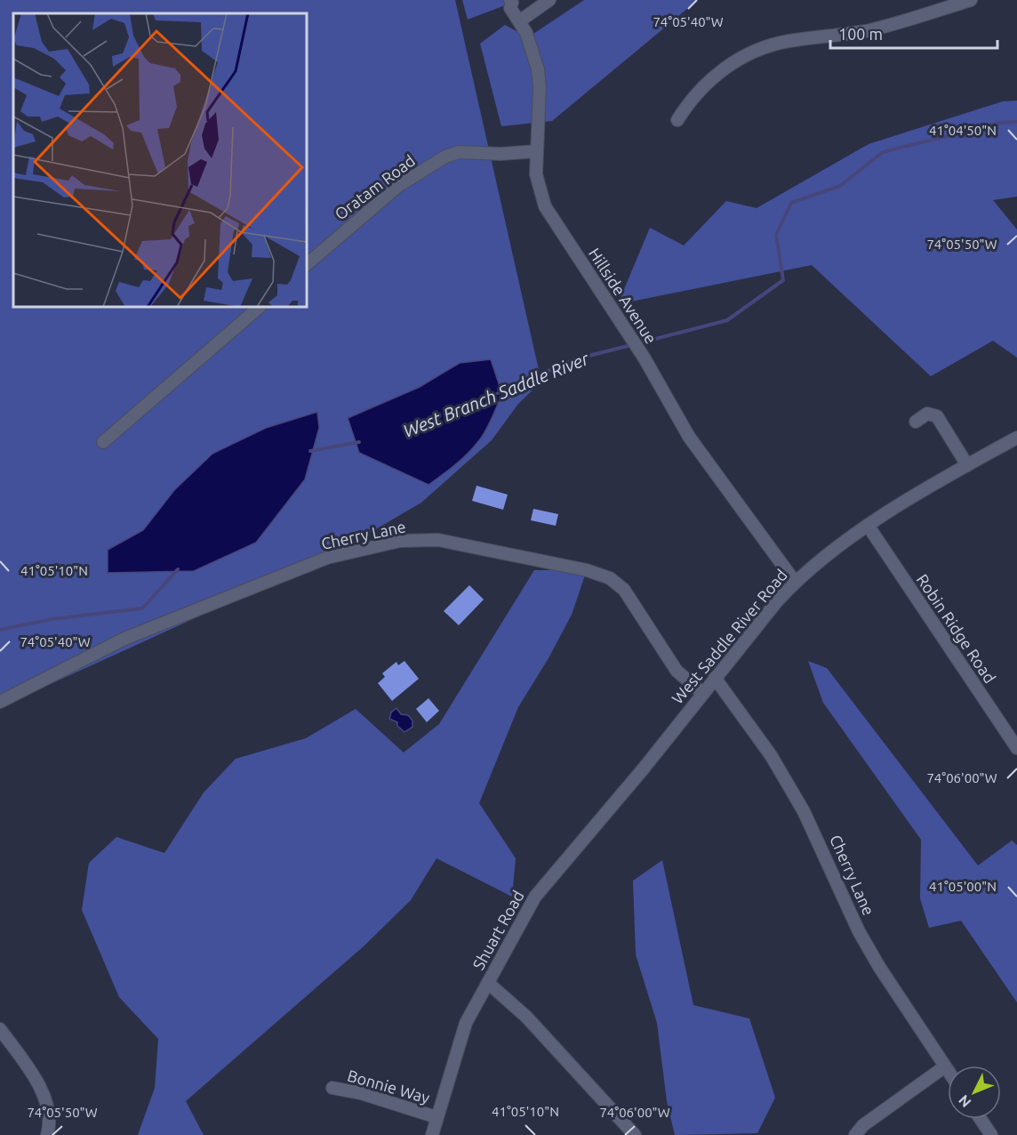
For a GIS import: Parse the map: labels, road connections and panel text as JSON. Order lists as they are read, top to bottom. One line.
{"streets":{"street":["Oratam Road","Hillside Avenue","Cherry Lane","Robin Ridge Road","West Saddle River Road","Shuart Road","Bonnie Way"]},"crossings":[["Oratam Road","Hillside Avenue"],["Hillside Avenue","West Saddle River Road"],["Cherry Lane","West Saddle River Road"],["Robin Ridge Road","West Saddle River Road"],["West Saddle River Road","Shuart Road"],["Shuart Road","Bonnie Way"]],"water":["West Branch Saddle River"],"scale_bar":"100 m","north":"bottom left","coordinates":["74°05'40\"W","41°04'50\"N","74°05'50\"W","41°05'10\"N","74°06'00\"W","41°05'00\"N"]}
